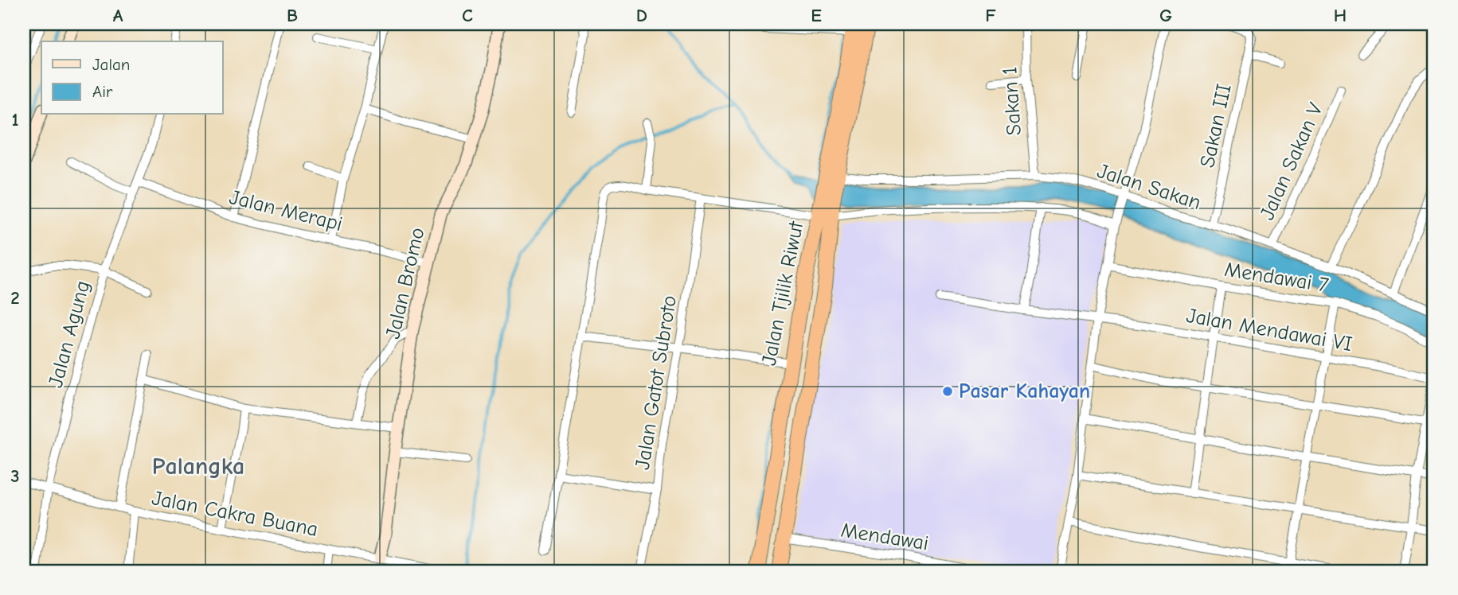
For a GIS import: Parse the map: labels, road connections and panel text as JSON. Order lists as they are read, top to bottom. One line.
{"streets":{"highway":["Jalan Tjilik Riwut"],"street":["Sakan 1","Sakan III","Jalan Sakan V","Jalan Sakan","Jalan Merapi","Mendawai 7","Jalan Bromo","Jalan Mendawai VI","Jalan Agung","Jalan Gatot Subroto","Jalan Cakra Buana","Mendawai"]},"crossings":[["Sakan 1","Jalan Sakan"],["Sakan III","Jalan Sakan"],["Jalan Sakan V","Jalan Sakan"],["Jalan Sakan","Jalan Tjilik Riwut"],["Jalan Merapi","Jalan Bromo"],["Jalan Merapi","Jalan Agung"],["Jalan Bromo","Jalan Cakra Buana"],["Jalan Tjilik Riwut","Mendawai"],["Jalan Agung","Jalan Cakra Buana"]],"districts":["Palangka"],"places":["Pasar Kahayan"],"legend":["Jalan","Air"],"grid":{"columns":["A","B","C","D","E","F","G","H"],"rows":["1","2","3"]}}
